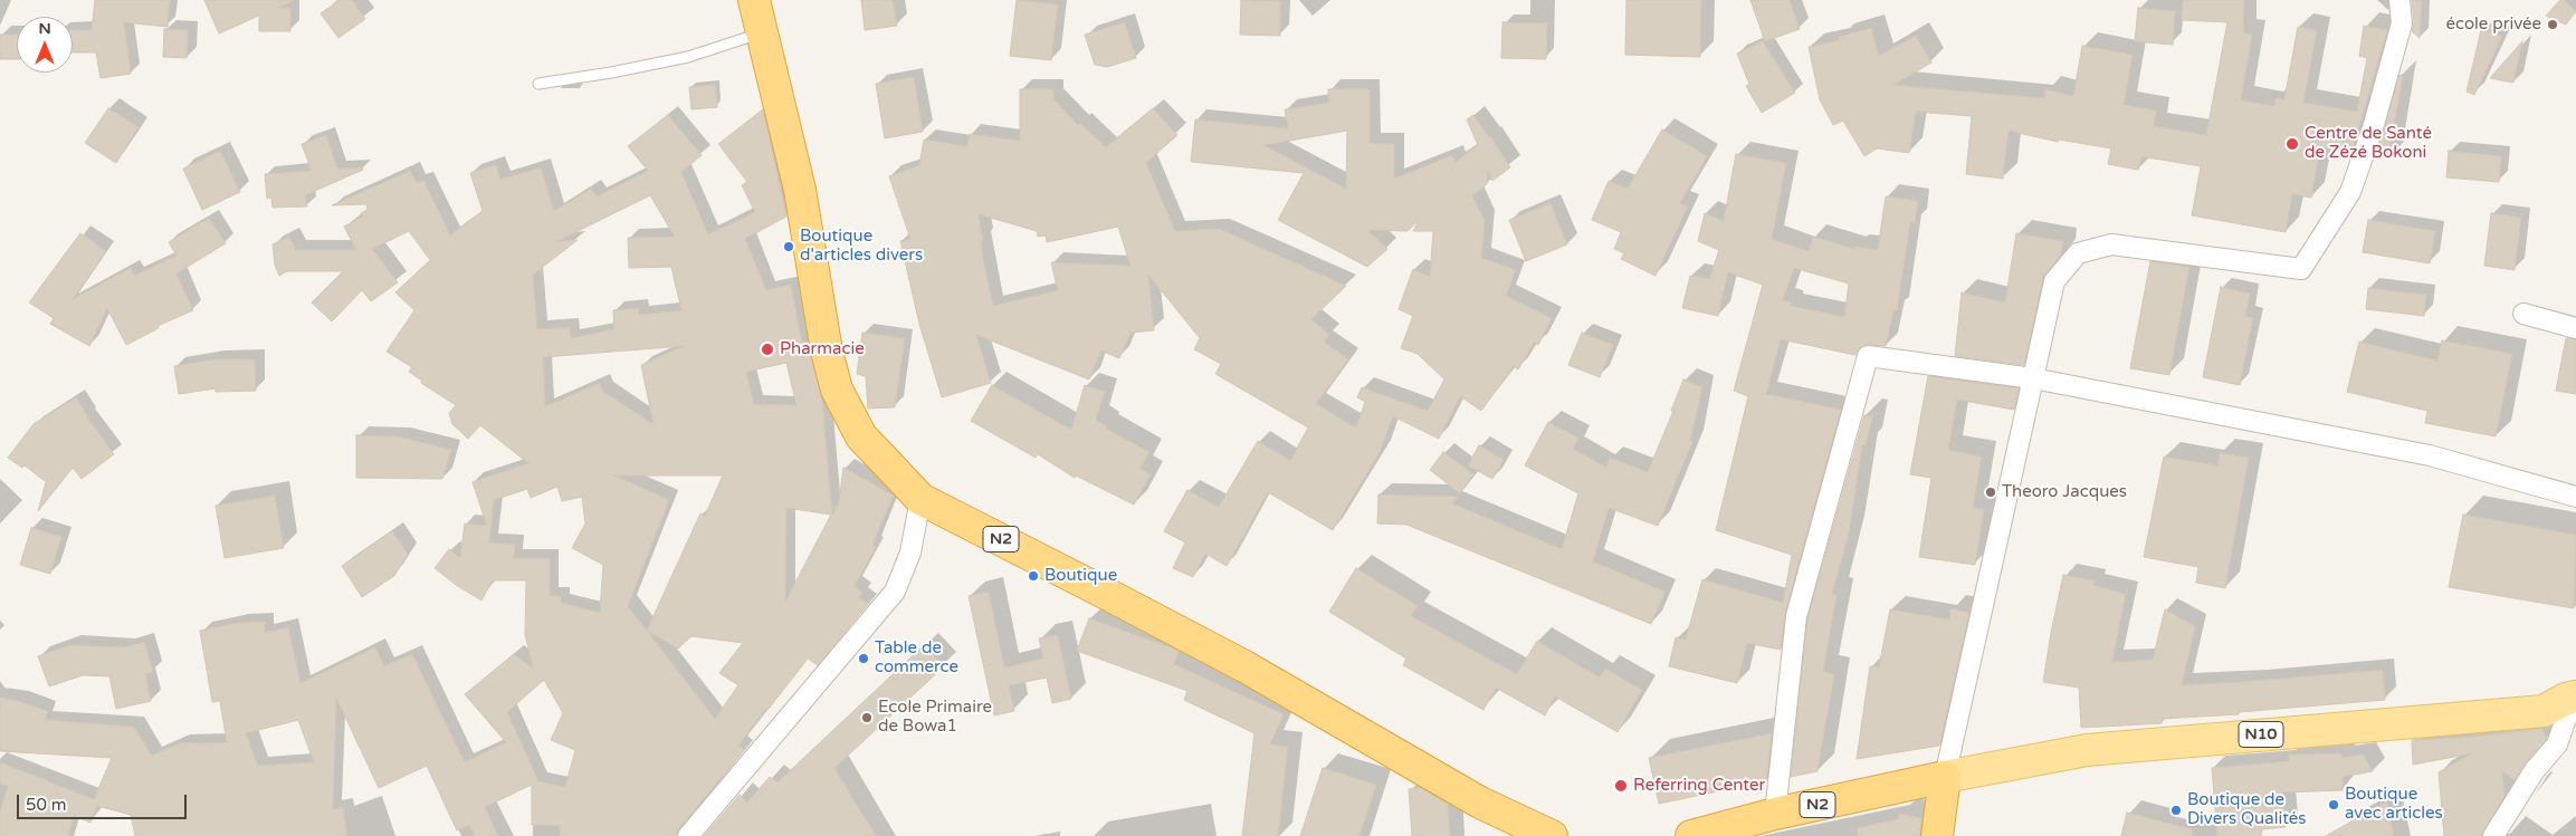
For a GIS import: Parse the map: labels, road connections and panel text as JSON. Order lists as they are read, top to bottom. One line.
{"streets":{"highway":["N2"],"main road":["N10"]},"crossings":[["N2","N10"]],"places":["école privée","Centre de Santé de Zézé Bokoni","Boutique d'articles divers","Pharmacie","Theoro Jacques","Boutique","Table de commerce","Ecole Primaire de Bowa1","Referring Center","Boutique avec articles","Boutique de Divers Qualités"],"scale_bar":"50 m","north":"top"}
